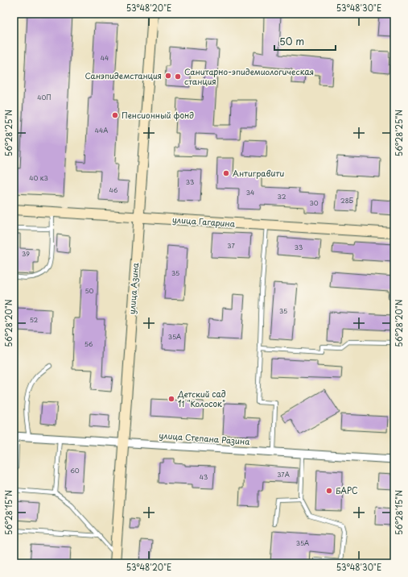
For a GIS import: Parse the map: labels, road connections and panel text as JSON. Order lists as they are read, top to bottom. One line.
{"streets":{"main road":["улица Гагарина","улица Азина"],"street":["улица Степана Разина"]},"crossings":[["улица Гагарина","улица Азина"],["улица Азина","улица Степана Разина"]],"places":["Санэпидемстанция","Санитарно-эпидемиологическая станция","Пенсионный фонд","Антигравити","Детский сад 11 \"Колосок\"","БАРС"],"house_numbers":["44","40П","44А","40 к3","33","46","34","32","28Б","30","37","33","39","35","50","35","52","35А","56","60","37А","43","35А"],"scale_bar":"50 m","coordinates":["53°48'20\"E","53°48'30\"E","56°28'25\"N","56°28'20\"N","56°28'15\"N"]}
